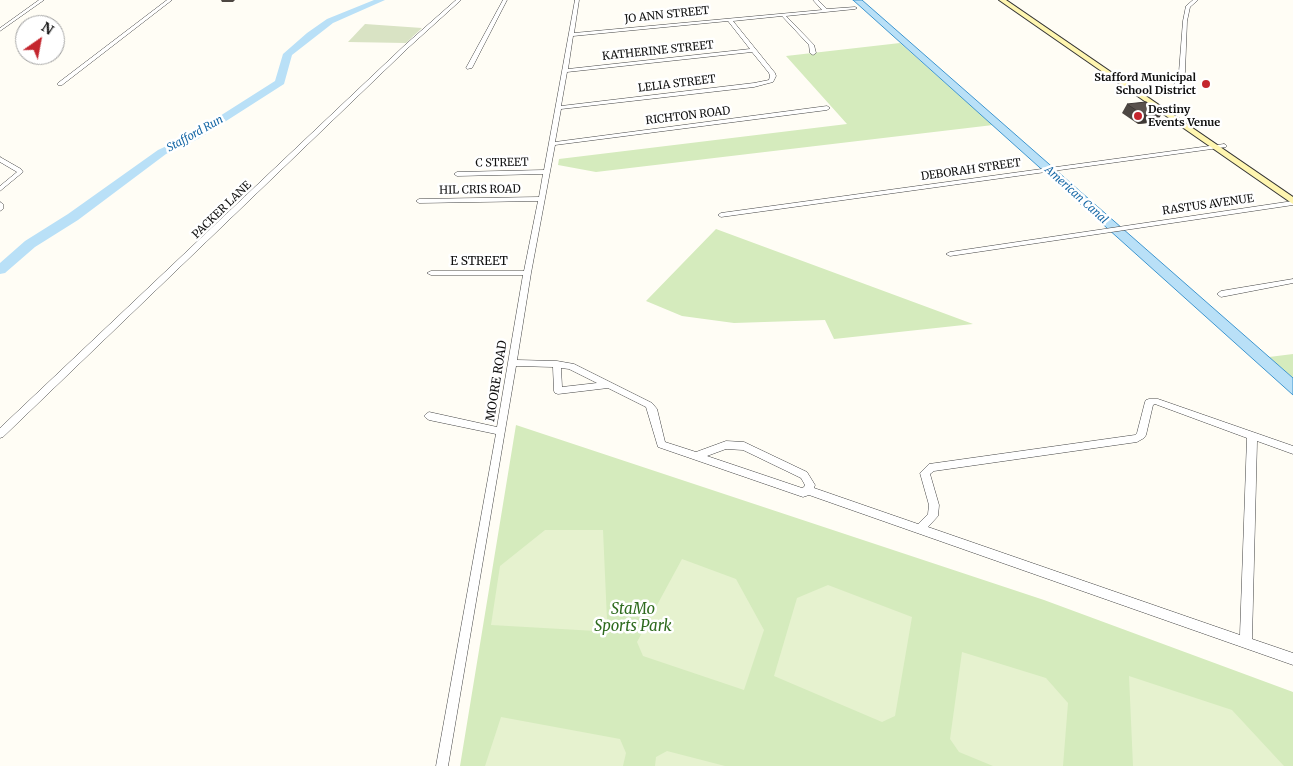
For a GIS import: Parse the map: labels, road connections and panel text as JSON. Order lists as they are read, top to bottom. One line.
{"streets":{"street":["JO ANN STREET","KATHERINE STREET","LELIA STREET","RICHTON ROAD","C STREET","DEBORAH STREET","HIL CRIS ROAD","RASTUS AVENUE","PACKER LANE","E STREET","MOORE ROAD"]},"crossings":[["JO ANN STREET","MOORE ROAD"],["KATHERINE STREET","LELIA STREET"],["KATHERINE STREET","MOORE ROAD"],["LELIA STREET","MOORE ROAD"],["RICHTON ROAD","MOORE ROAD"],["C STREET","MOORE ROAD"],["HIL CRIS ROAD","MOORE ROAD"],["E STREET","MOORE ROAD"]],"water":["Stafford Run","American Canal"],"parks":["StaMo Sports Park"],"places":["Stafford Municipal School District","Destiny Events Venue"],"north":"top right"}
